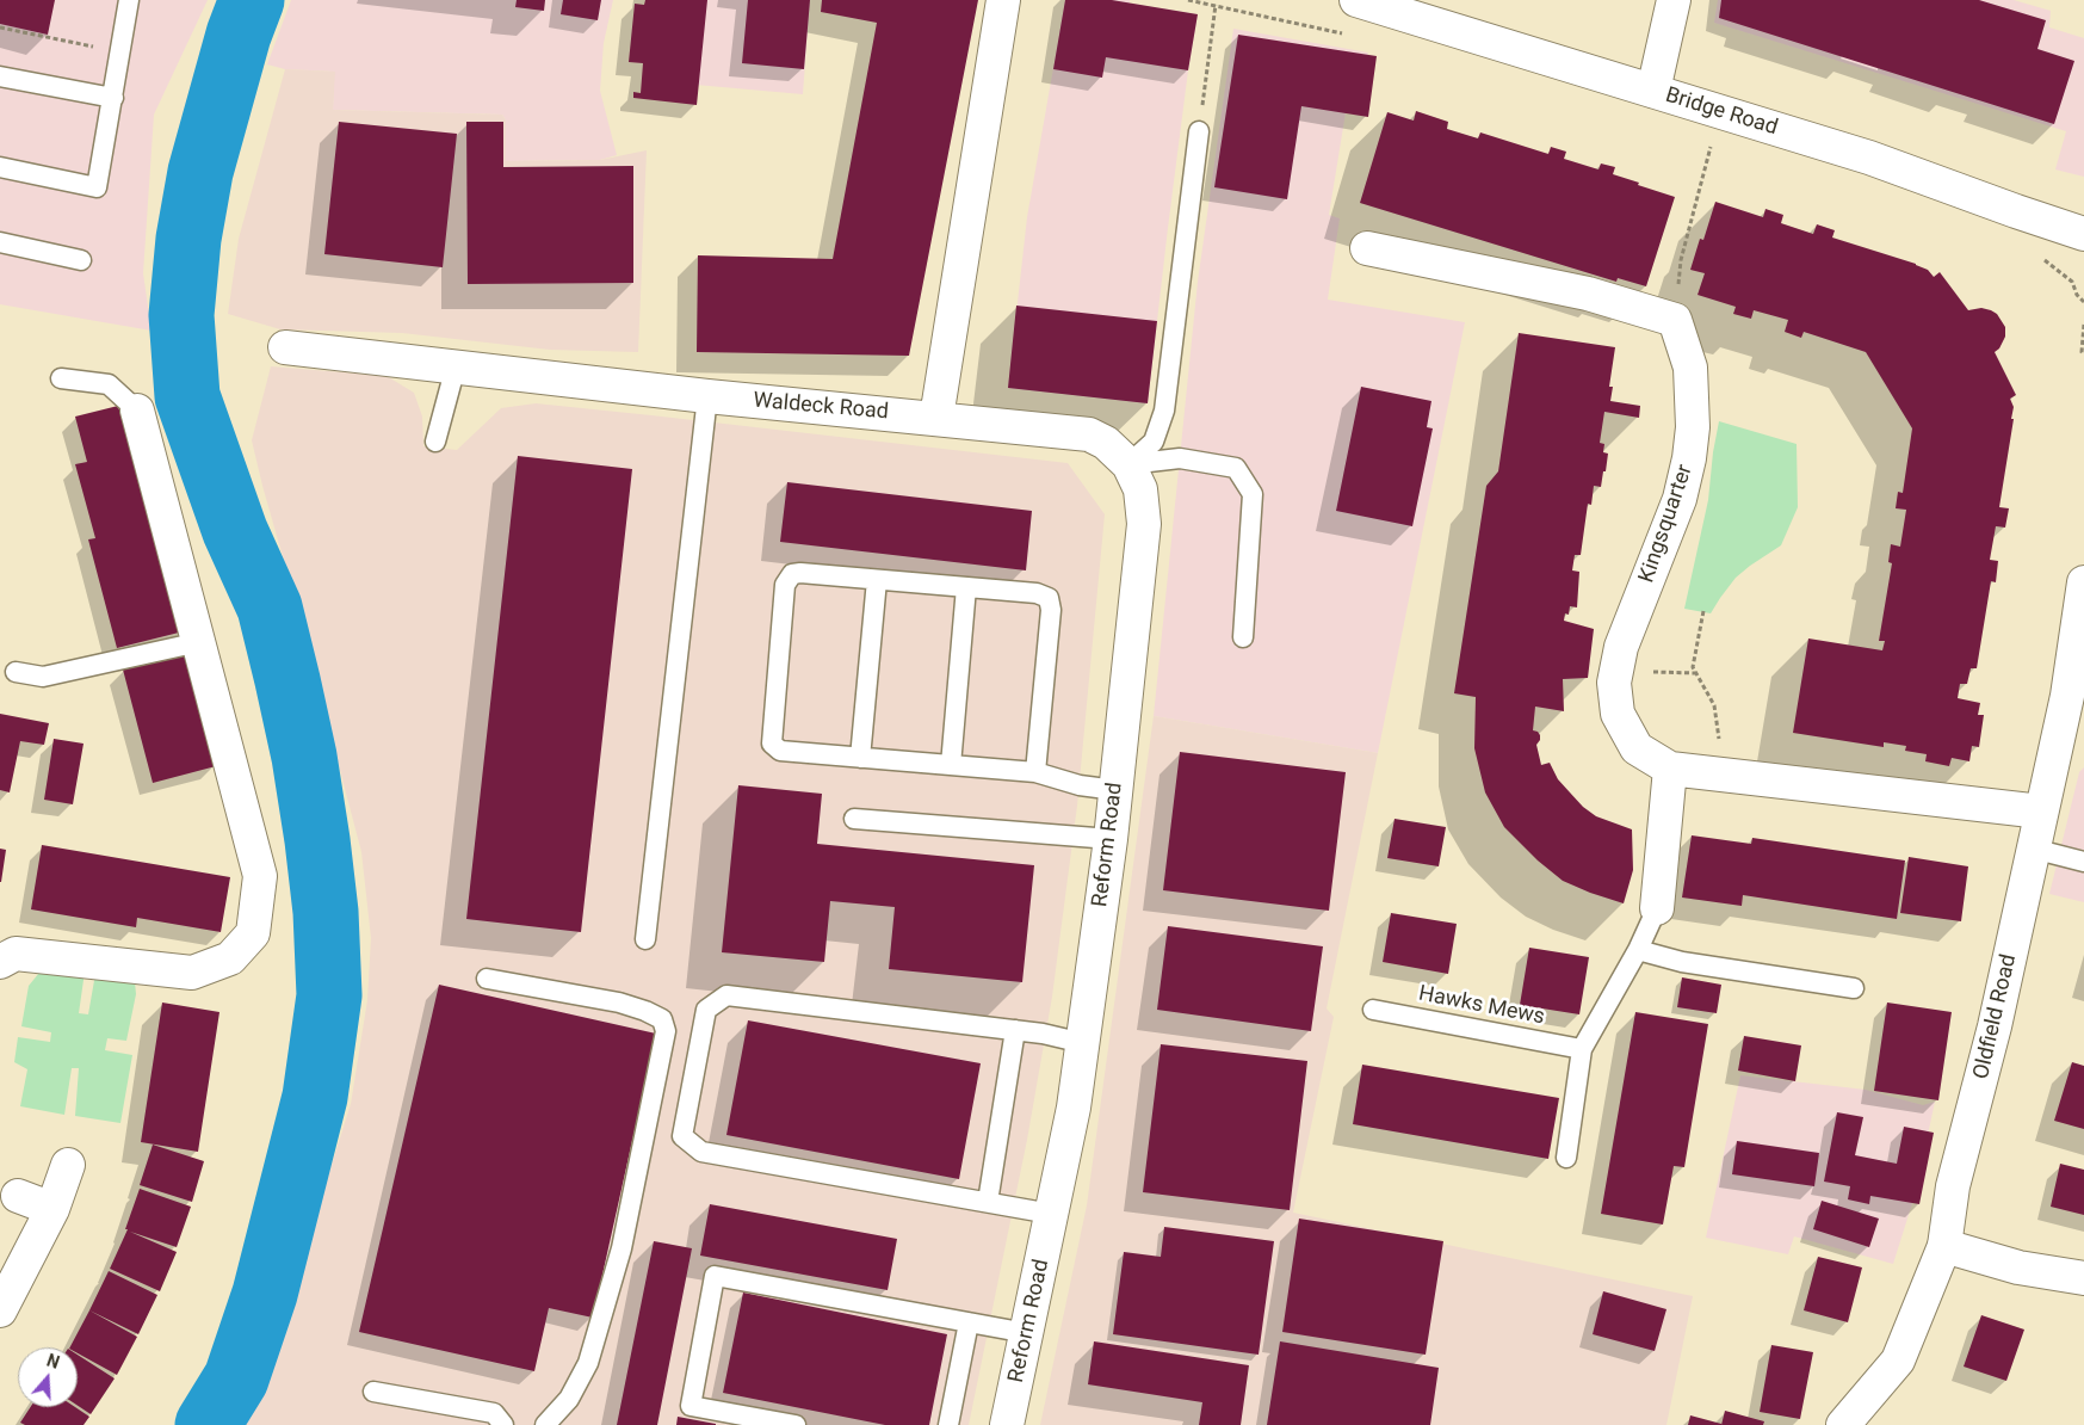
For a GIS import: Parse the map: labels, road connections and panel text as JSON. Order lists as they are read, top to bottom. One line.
{"streets":{"street":["Bridge Road","Waldeck Road","Kingsquarter","Reform Road","Oldfield Road"],"lane":["Hawks Mews"]},"crossings":[["Waldeck Road","Reform Road"],["Kingsquarter","Oldfield Road"]],"north":"top"}
